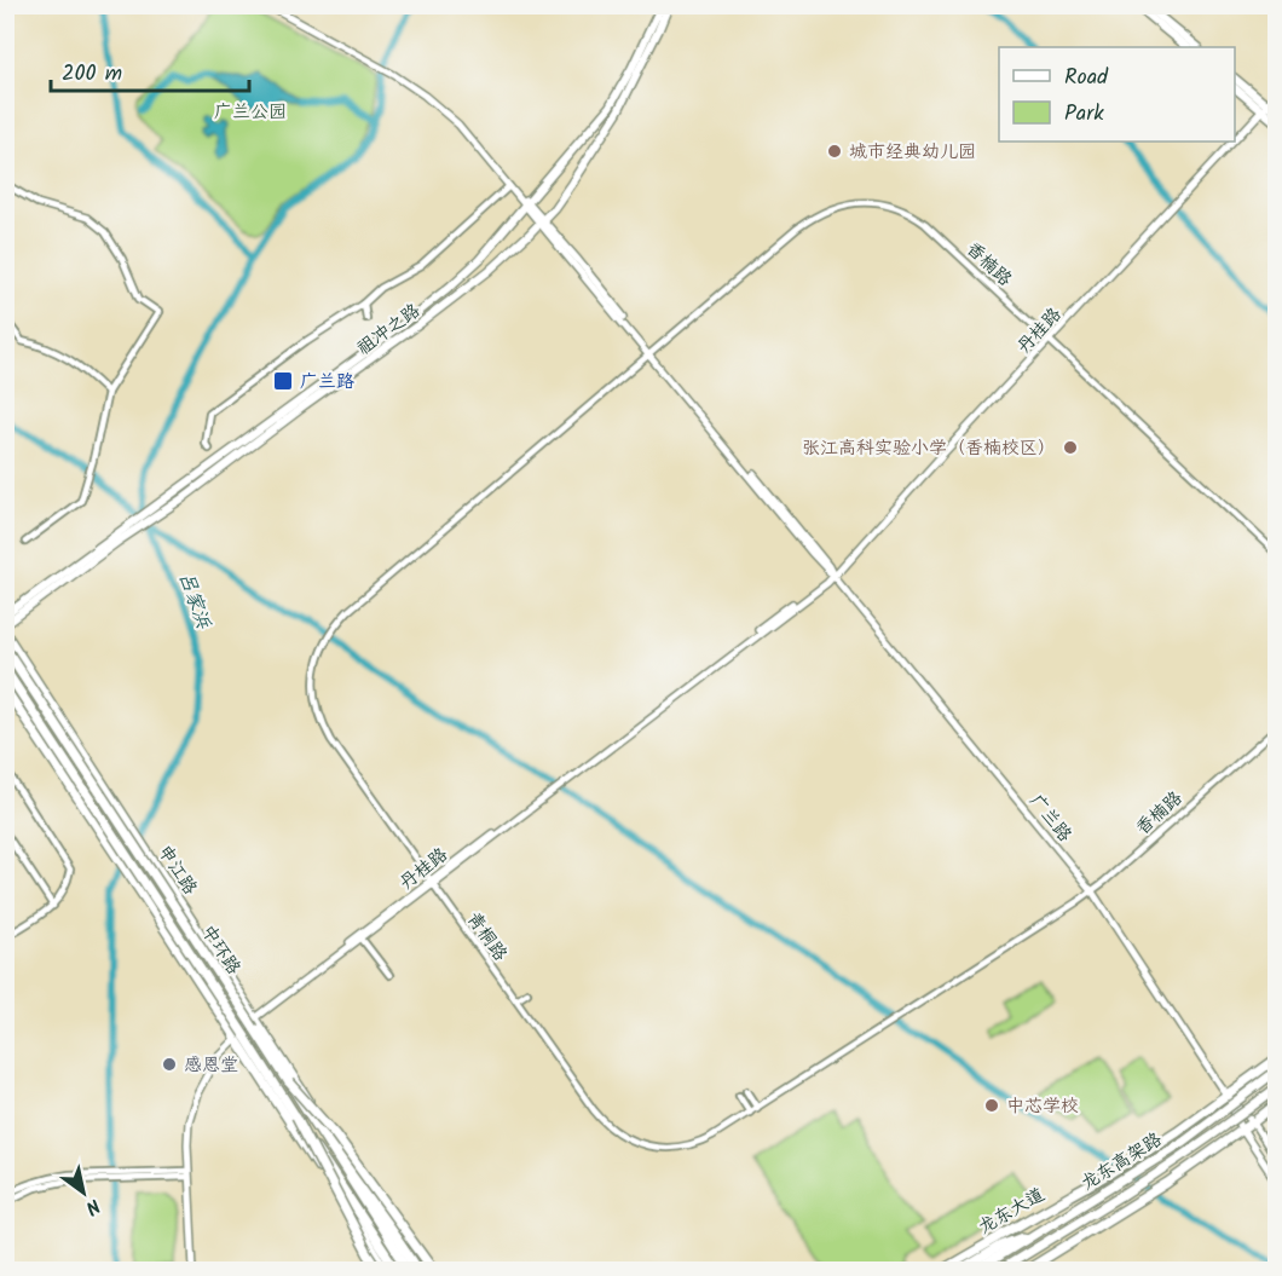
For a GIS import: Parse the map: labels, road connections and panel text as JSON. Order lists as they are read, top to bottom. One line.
{"streets":{"main road":["祖冲之路","申江路","中环路","龙东高架路","龙东大道"],"street":["香楠路","丹桂路","广兰路","青桐路"]},"crossings":[["香楠路","丹桂路"],["香楠路","广兰路"],["香楠路","青桐路"],["祖冲之路","广兰路"],["丹桂路","广兰路"],["丹桂路","申江路"],["丹桂路","青桐路"],["丹桂路","中环路"],["广兰路","青桐路"],["广兰路","龙东大道"],["申江路","中环路"]],"water":["吕家浜"],"parks":["广兰公园"],"places":{"other":["城市经典幼儿园","张江高科实验小学（香楠校区）","感恩堂","中芯学校"],"transit":["广兰路"]},"legend":["Road","Park"],"scale_bar":"200 m","north":"bottom right"}
